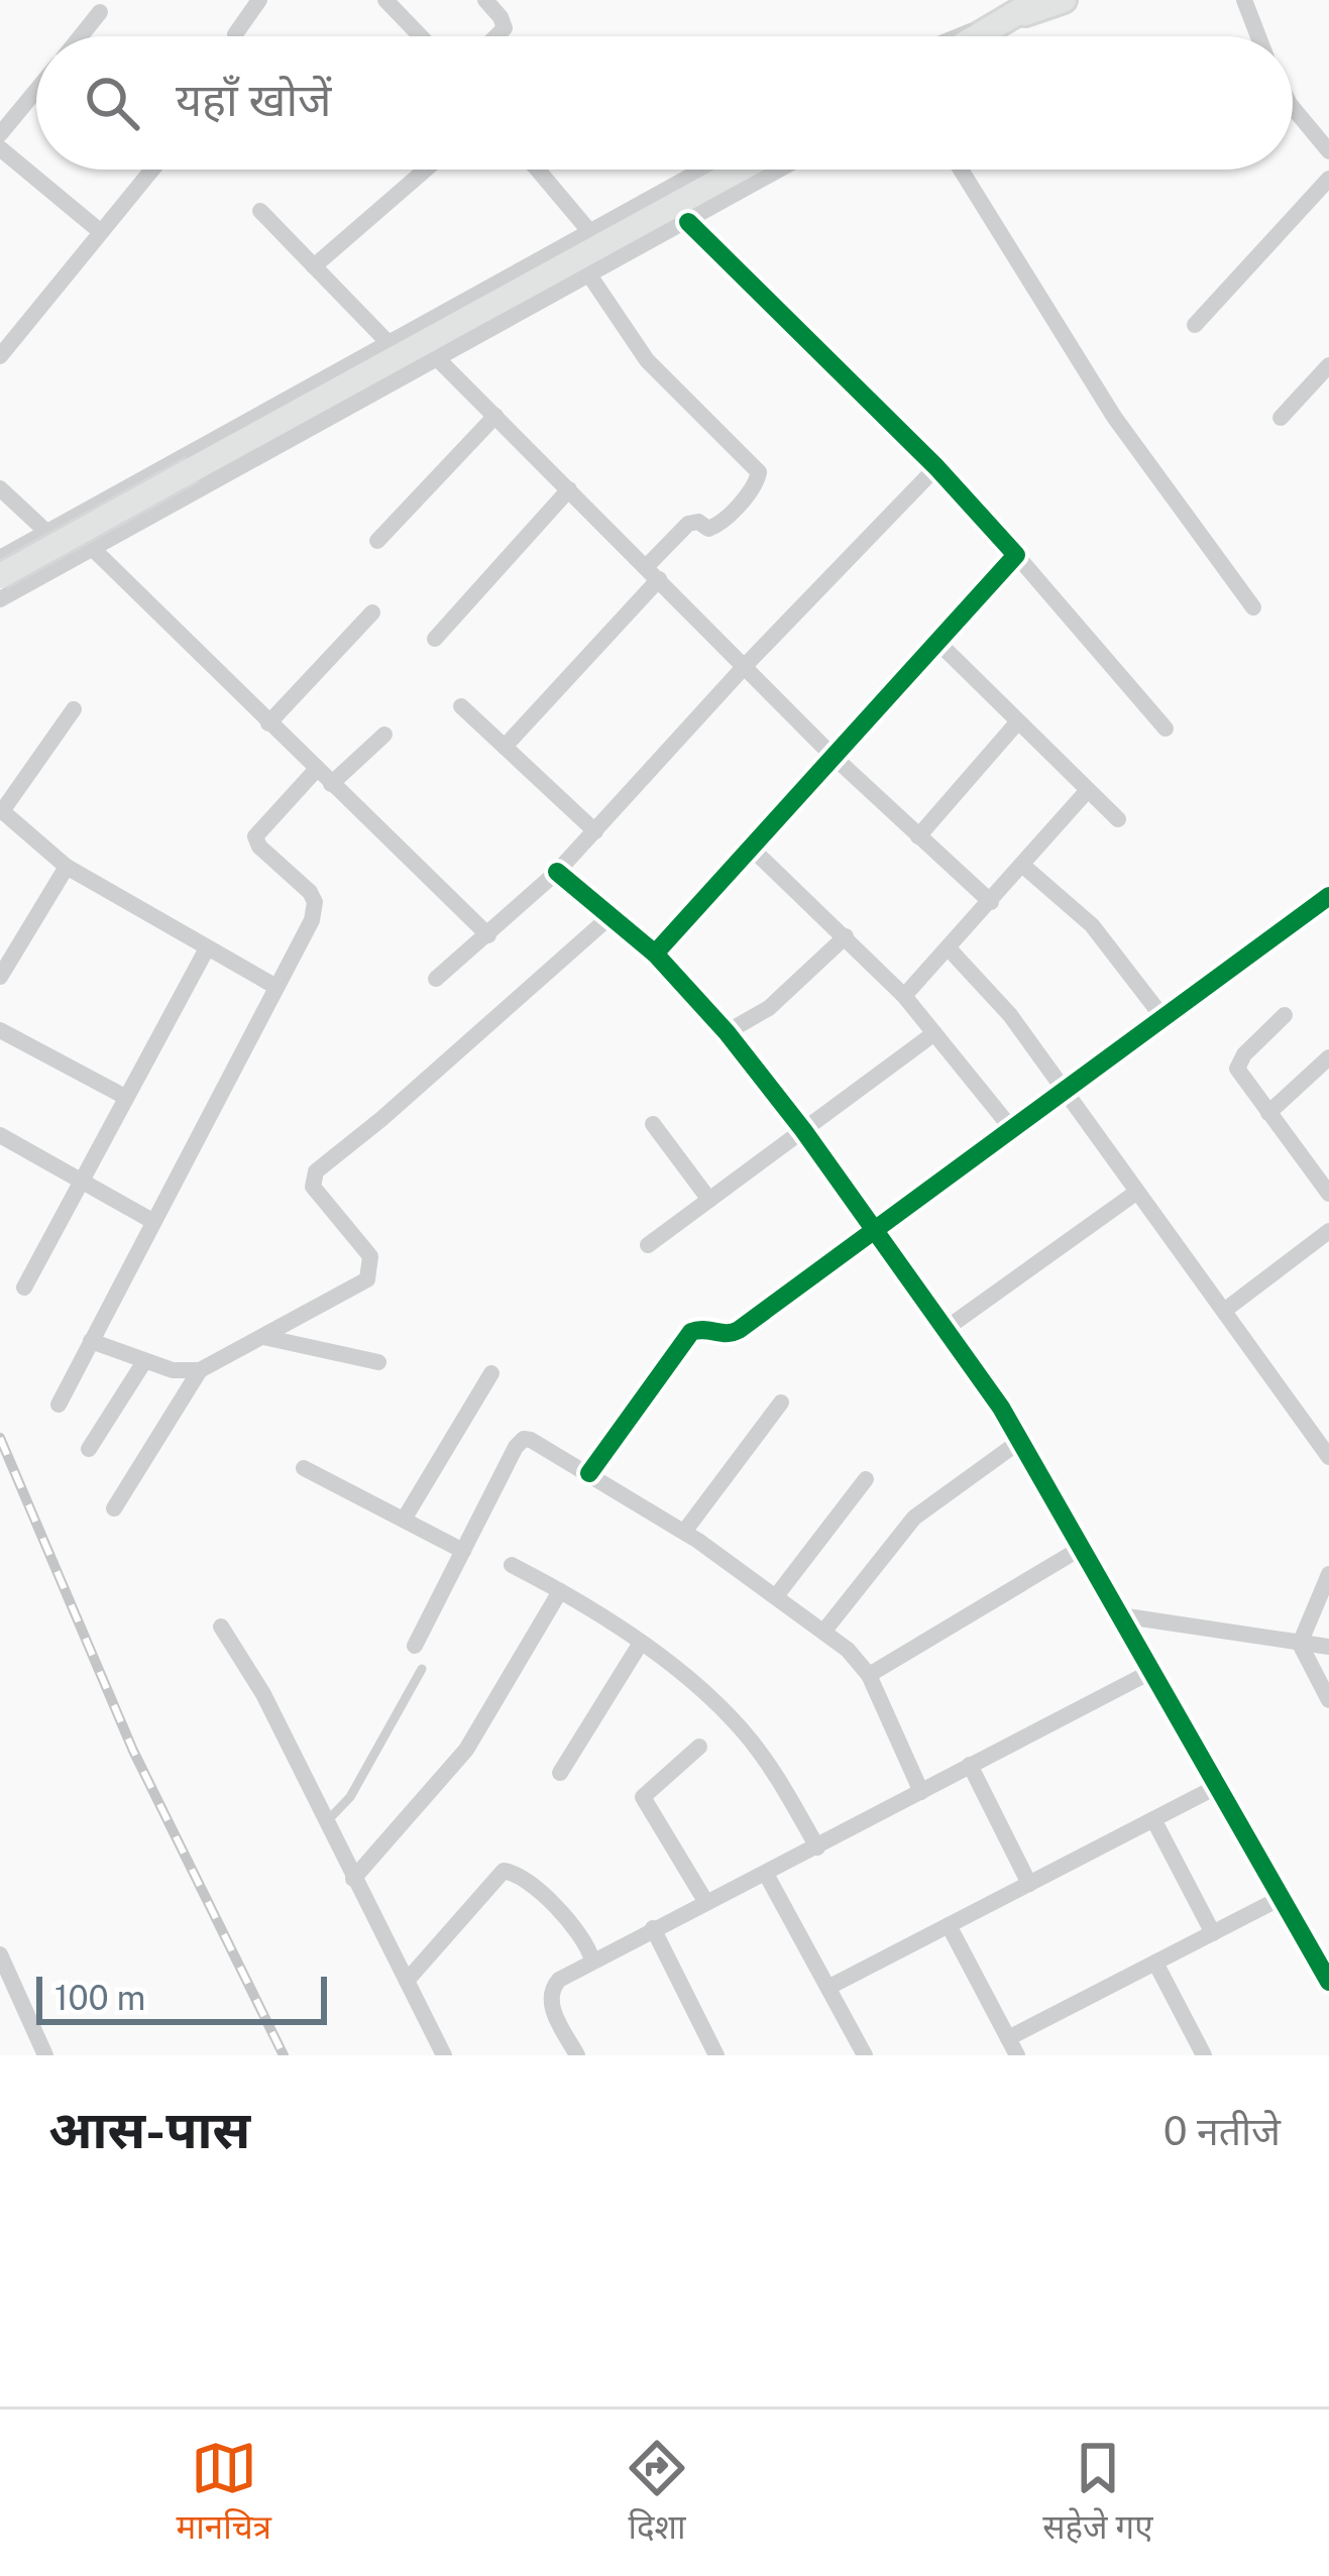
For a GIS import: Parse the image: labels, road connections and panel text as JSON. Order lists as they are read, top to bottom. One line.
{"scale_bar":"100 m","page":{"search":"यहाँ खोजें","scale":"100 m","heading":["आस-पास","0 नतीजे"],"nav":["मानचित्र","दिशा","सहेजे गए"]}}
